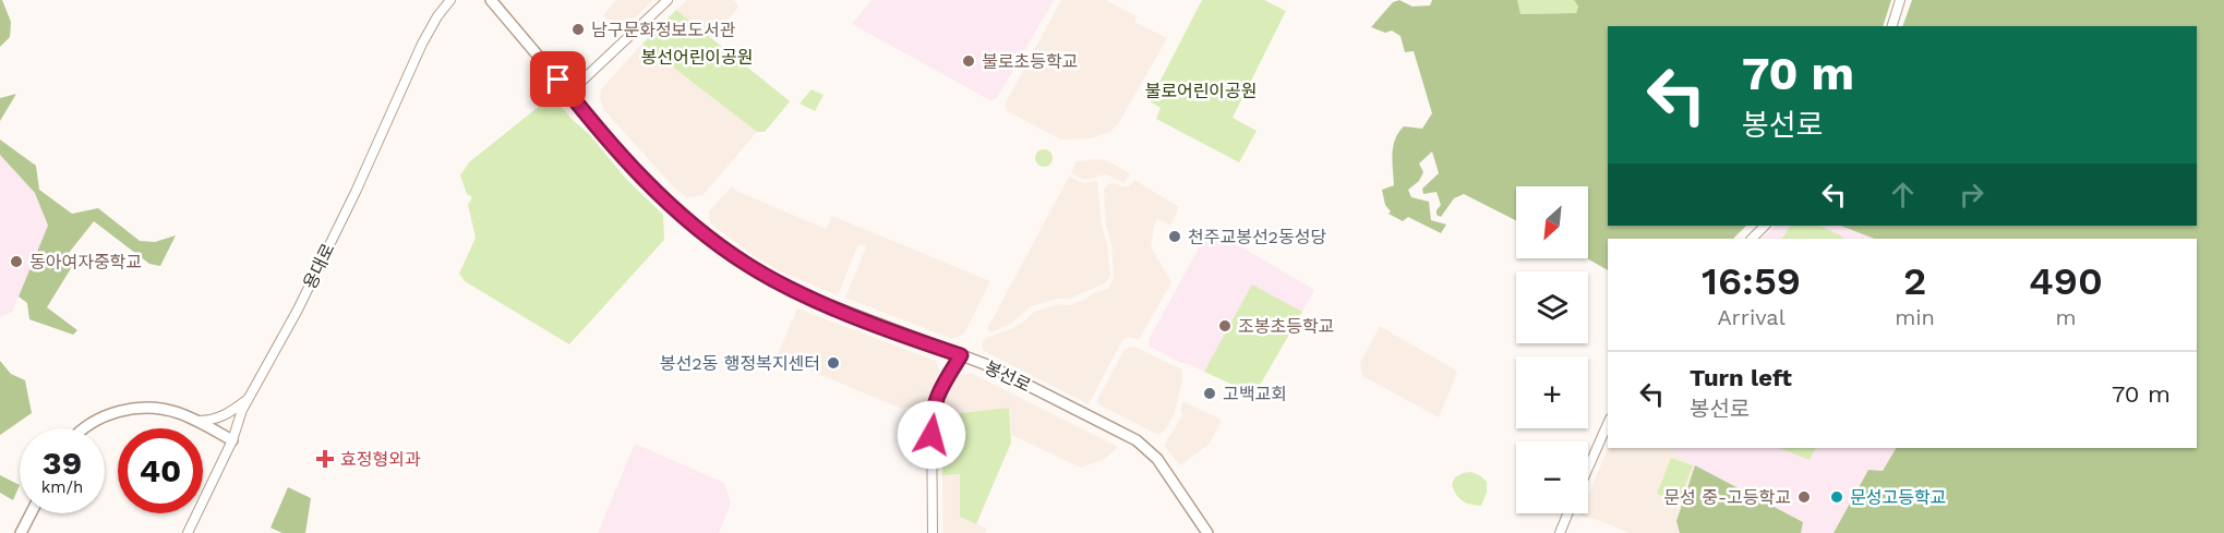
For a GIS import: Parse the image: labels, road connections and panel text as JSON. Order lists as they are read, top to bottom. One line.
{"streets":{"main road":["봉선로"],"street":["용대로"]},"parks":["봉선어린이공원","불로어린이공원"],"places":{"other":["남구문화정보도서관","불로초등학교","천주교봉선2동성당","동아여자중학교","조봉초등학교","봉선2동 행정복지센터","고백교회","문성 중-고등학교","문성고등학교"],"health":["효정형외과"]},"north":"bottom left","page":{"turn":["70 m","봉선로"],"map_buttons":["+","−"],"eta":["16:59","Arrival","2","min","490","m"],"list":[{"name":"Turn left","note":"봉선로","value":"70 m"}],"speed":"39 km/h","limit":"40"}}
